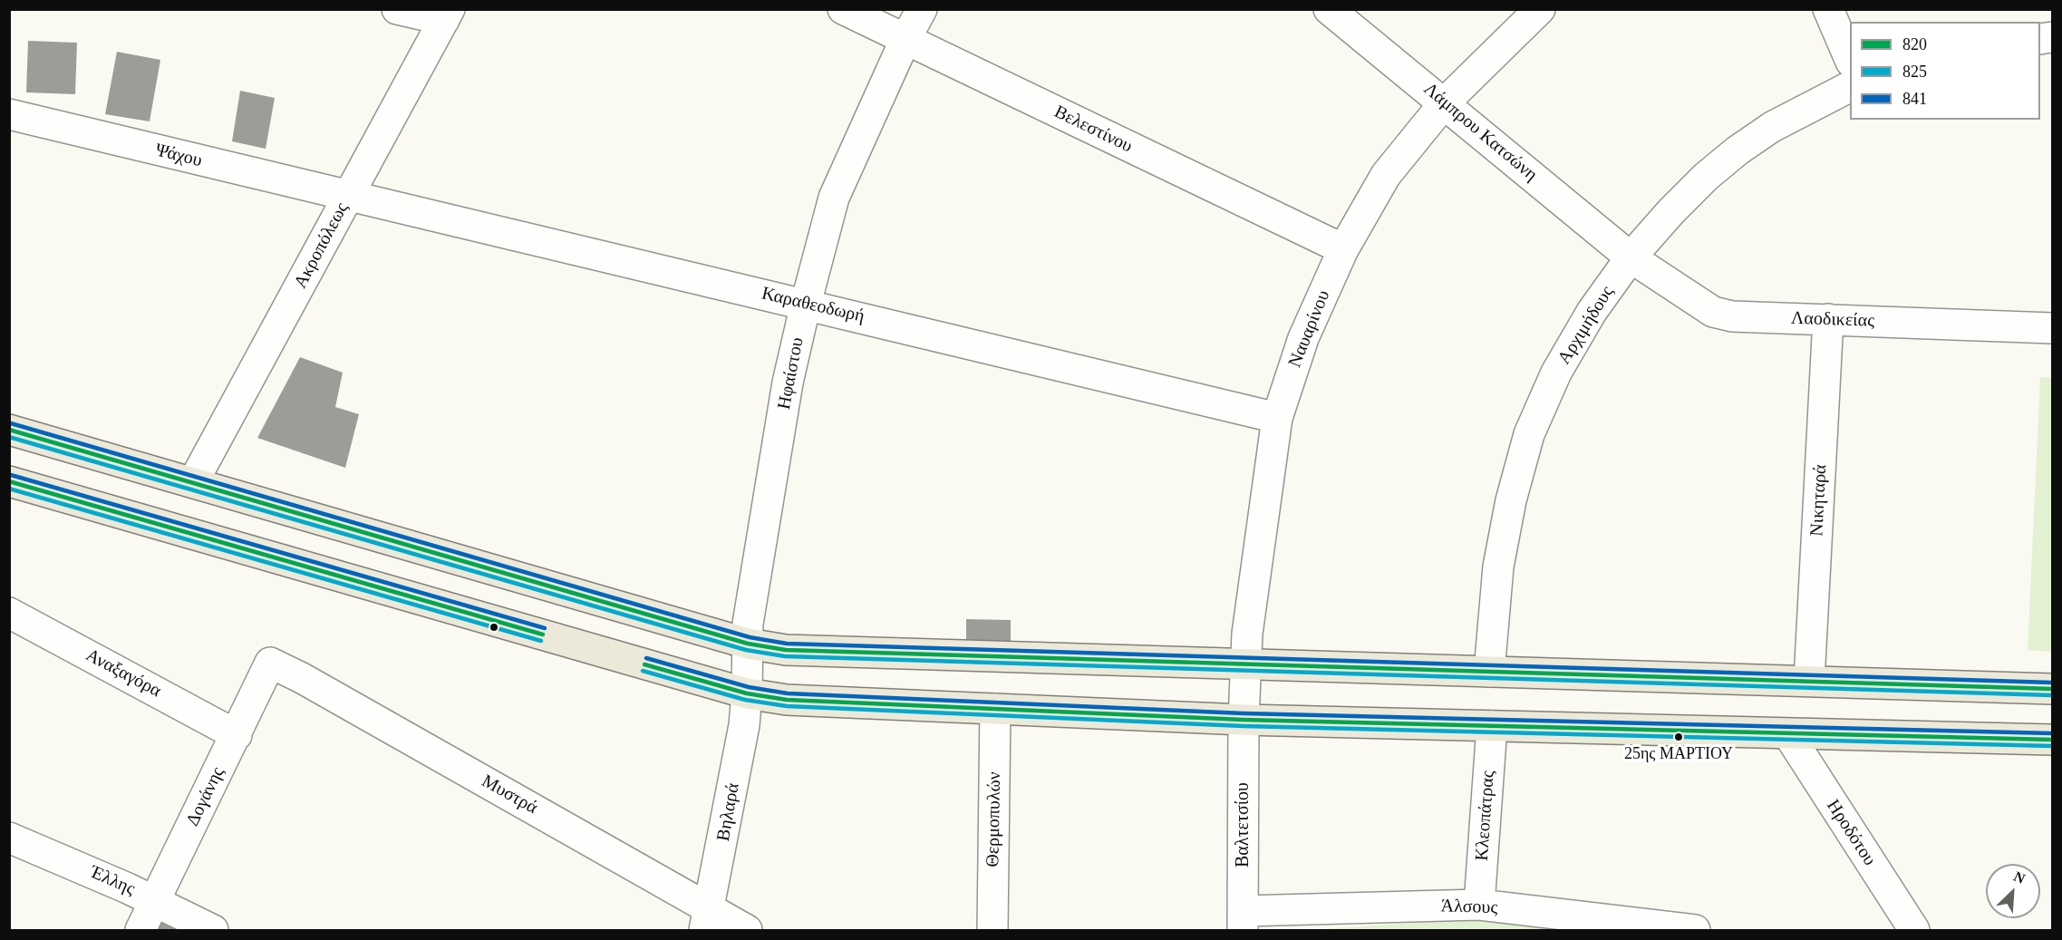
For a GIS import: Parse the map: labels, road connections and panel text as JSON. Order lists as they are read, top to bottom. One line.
{"streets":{"street":["Βελεστίνου","Λάμπρου Κατσώνη","Ψάχου","Ακροπόλεως","Καραθεοδωρή","Λαοδικείας","Αρχιμήδους","Ναυαρίνου","Ηφαίστου","Νικηταρά","Αναξαγόρα","Μυστρά","Δογάνης","Βηλαρά","Κλεοπάτρας","Θερμοπυλών","Βαλτετσίου","Ηροδότου","Έλλης","Άλσους"]},"crossings":[["Βελεστίνου","Ναυαρίνου"],["Βελεστίνου","Ηφαίστου"],["Λάμπρου Κατσώνη","Λαοδικείας"],["Λάμπρου Κατσώνη","Αρχιμήδους"],["Λάμπρου Κατσώνη","Ναυαρίνου"],["Ψάχου","Ακροπόλεως"],["Ψάχου","Καραθεοδωρή"],["Ακροπόλεως","Καραθεοδωρή"],["Καραθεοδωρή","Ναυαρίνου"],["Καραθεοδωρή","Ηφαίστου"],["Λαοδικείας","Αρχιμήδους"],["Λαοδικείας","Νικηταρά"],["Ναυαρίνου","Βαλτετσίου"],["Ηφαίστου","Βηλαρά"],["Αναξαγόρα","Δογάνης"],["Μυστρά","Δογάνης"],["Μυστρά","Βηλαρά"],["Δογάνης","Έλλης"],["Κλεοπάτρας","Άλσους"],["Βαλτετσίου","Άλσους"]],"places":["25ης ΜΑΡΤΙΟΥ"],"lines":["transit line 841","transit line 820","transit line 825"],"legend":["820","825","841"],"north":"top right"}
